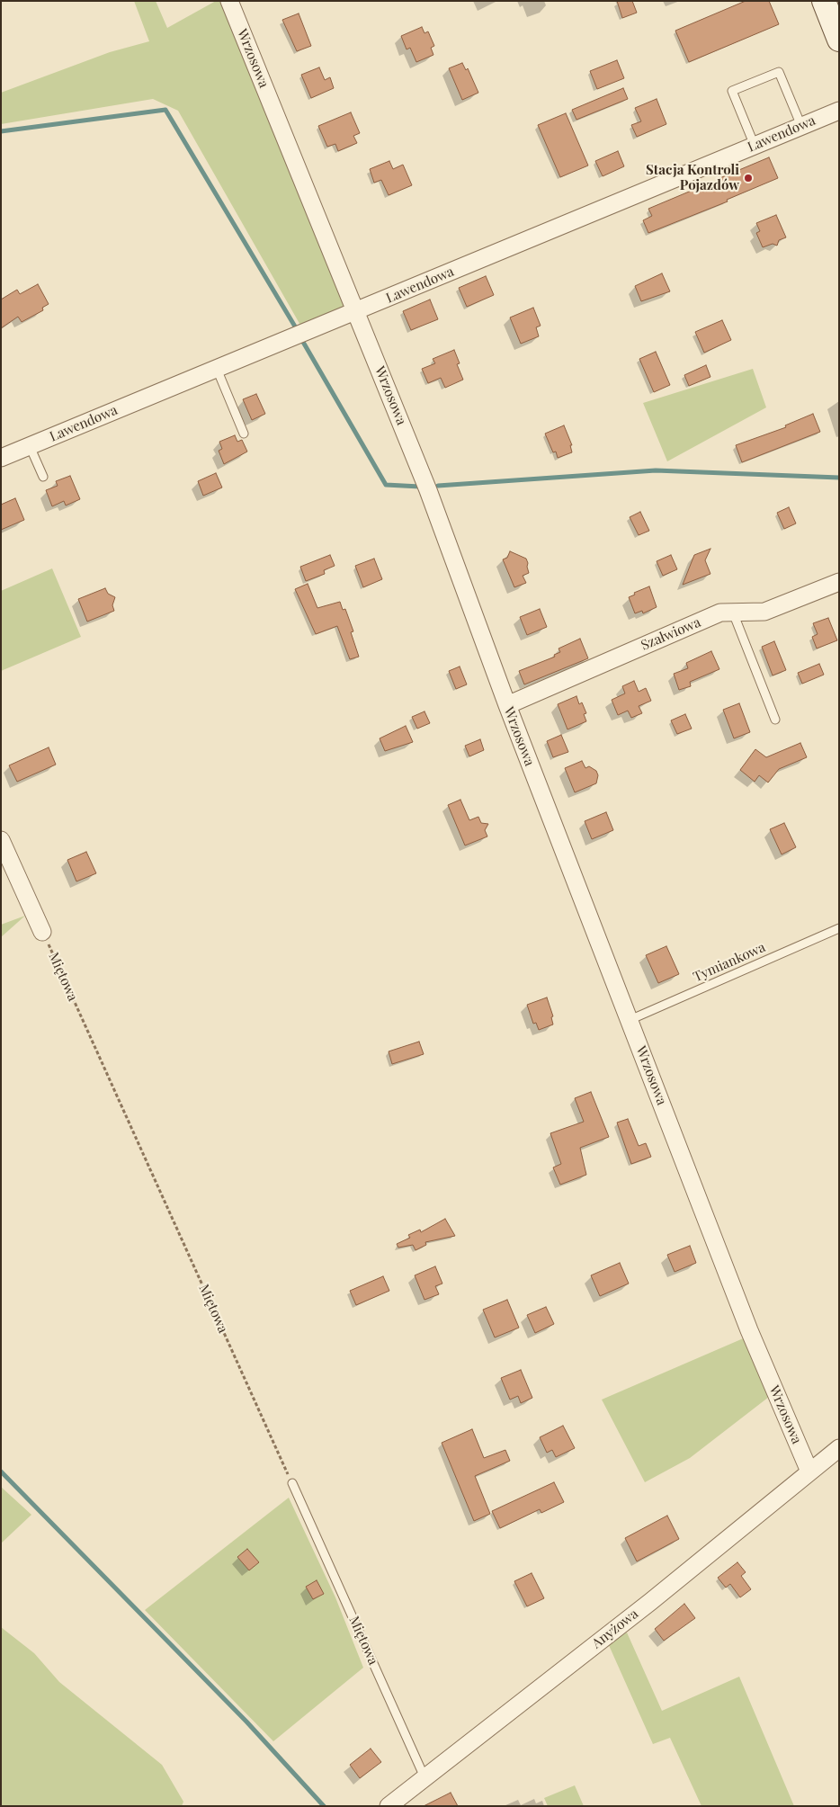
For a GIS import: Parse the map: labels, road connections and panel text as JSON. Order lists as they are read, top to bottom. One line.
{"streets":{"street":["Wrzosowa","Lawendowa","Szałwiowa","Anyżowa"],"lane":["Tymiankowa","Miętowa"]},"crossings":[["Wrzosowa","Lawendowa"],["Wrzosowa","Szałwiowa"],["Wrzosowa","Tymiankowa"],["Wrzosowa","Anyżowa"],["Miętowa","Anyżowa"]],"places":["Stacja Kontroli Pojazdów"]}
